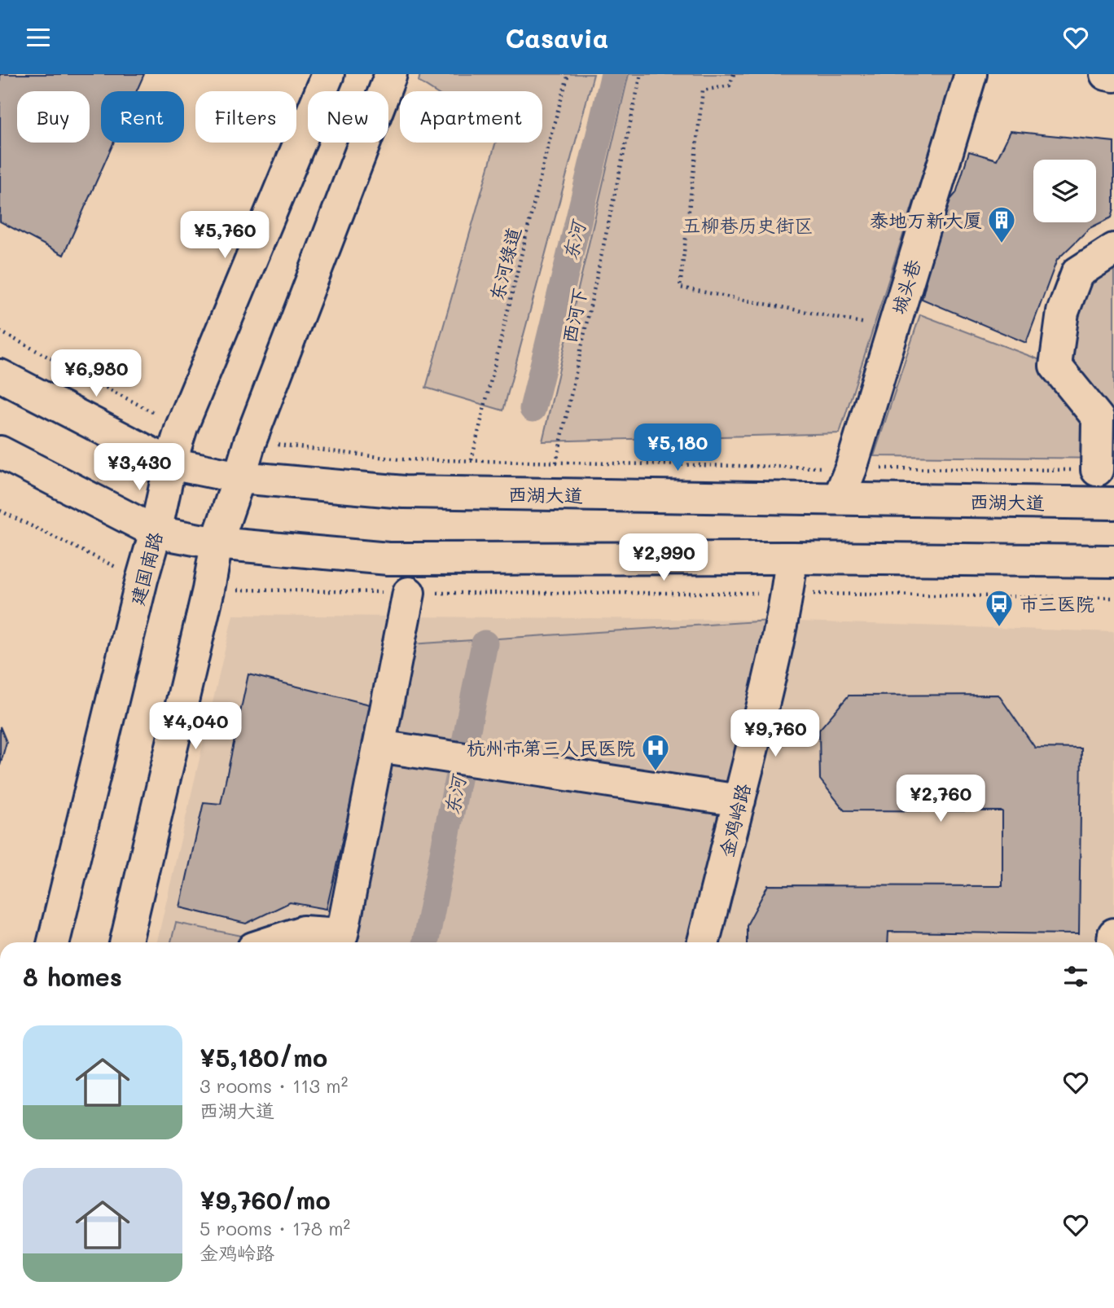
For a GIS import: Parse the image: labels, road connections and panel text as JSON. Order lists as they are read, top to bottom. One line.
{"streets":{"main road":["城头巷","西湖大道","建国南路","金鸡岭路"],"path":["东河绿道","西河下"]},"crossings":[["城头巷","西湖大道"],["西湖大道","建国南路"]],"water":["东河"],"parks":["五柳巷历史街区"],"places":{"building":["泰地万新大厦"],"bus stop":["市三医院"],"hospital":["杭州市第三人民医院"]},"page":{"header":"Casavia","chip":["Buy","Rent","Filters","New","Apartment"],"price":["¥5,760","¥6,980","¥5,180","¥3,430","¥2,990","¥4,040","¥9,760","¥2,760"],"heading":"8 homes","list":[{"name":"¥5,180/mo","note":"3 rooms · 113 m² · 西湖大道"},{"name":"¥9,760/mo","note":"5 rooms · 178 m² · 金鸡岭路"}]}}
